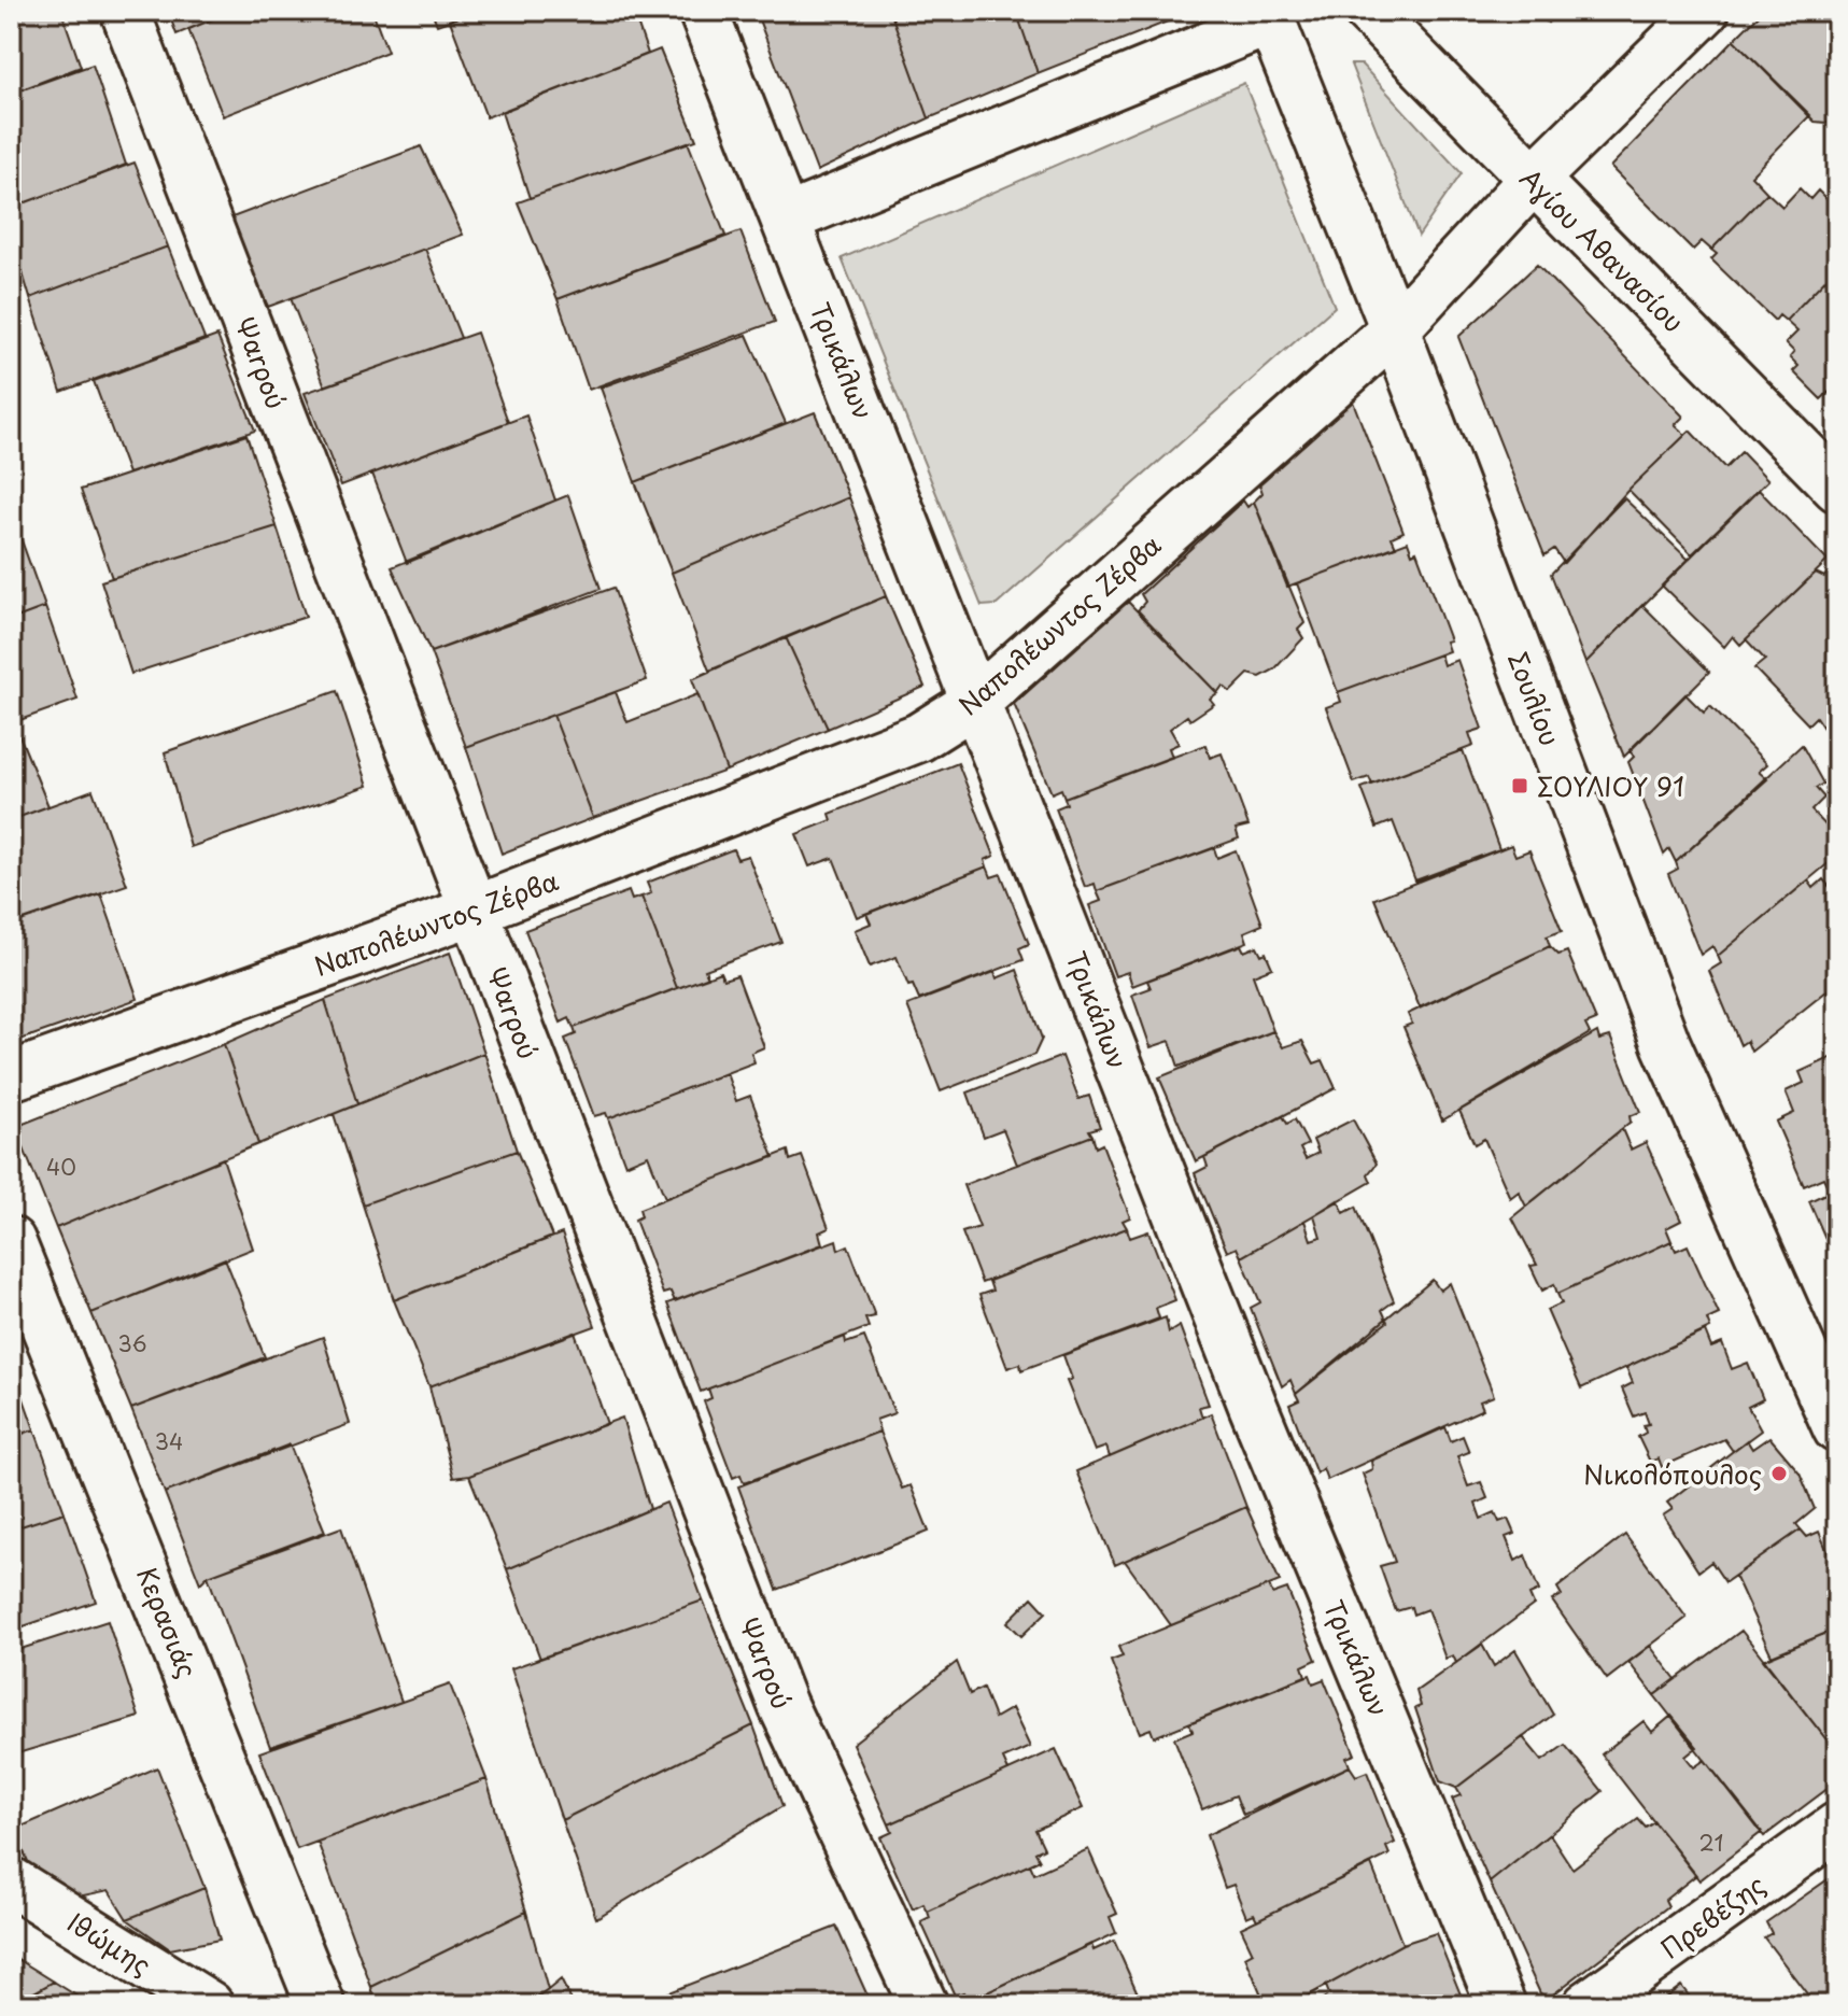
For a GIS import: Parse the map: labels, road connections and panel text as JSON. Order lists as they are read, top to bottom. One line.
{"streets":{"street":["Αγίου Αθανασίου","Τρικάλων","Ψαrρού","Ναπολέωντος Ζέρβα","Σουλίου","Κερασιάς","Πρεβέζης","Ιθώμης"]},"crossings":[["Αγίου Αθανασίου","Ναπολέωντος Ζέρβα"],["Τρικάλων","Ναπολέωντος Ζέρβα"],["Ψαrρού","Ναπολέωντος Ζέρβα"],["Ναπολέωντος Ζέρβα","Σουλίου"]],"places":{"transit":["ΣΟΥΛΙΟΥ 91"],"other":["Νικολόπουλος"]},"house_numbers":["40","36","34","21"]}
